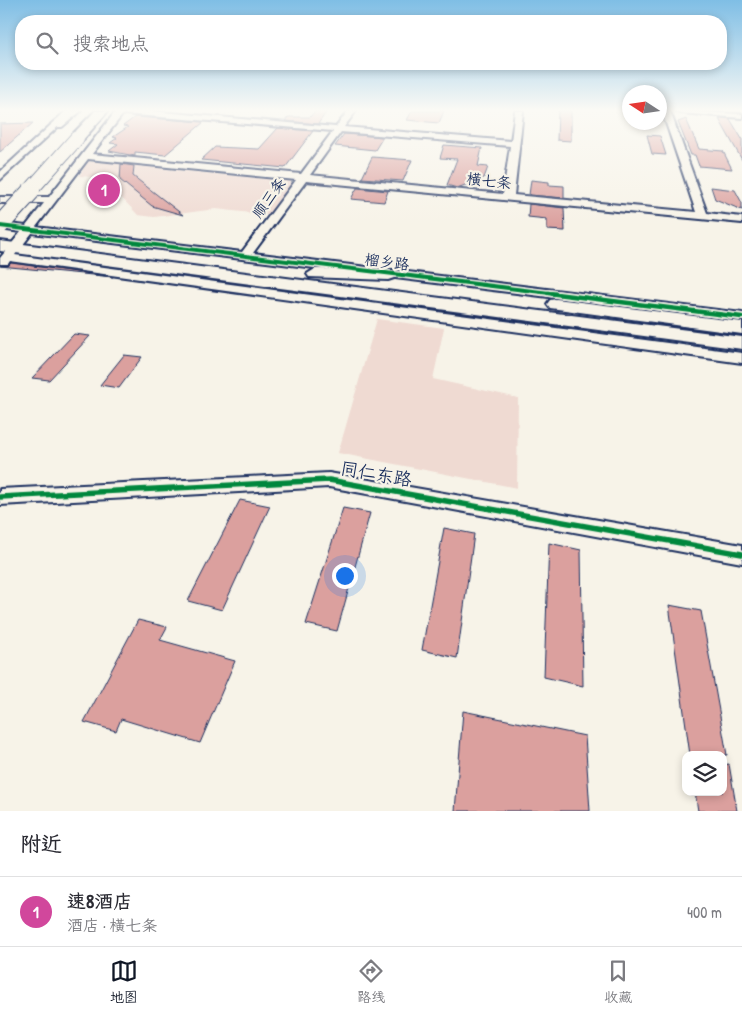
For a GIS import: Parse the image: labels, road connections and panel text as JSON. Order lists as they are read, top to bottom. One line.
{"streets":{"main road":["榴乡路"],"street":["横七条","顺三条","同仁东路"]},"crossings":[["横七条","顺三条"],["顺三条","榴乡路"]],"north":"left","page":{"search":"搜索地点","pins":"1","heading":"附近","list":[{"mark":"1","name":"速8酒店","note":"酒店 · 横七条","value":"400 m"}],"nav":["地图","路线","收藏"]}}
